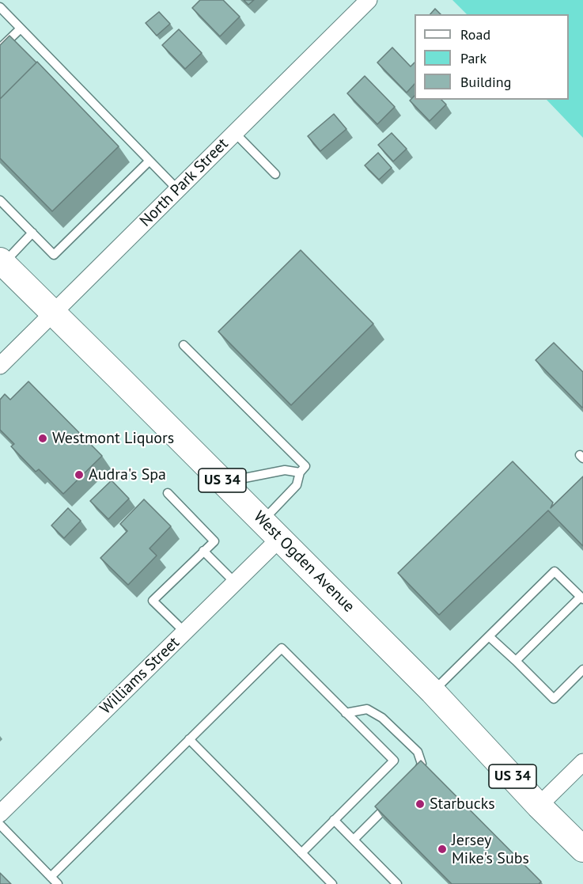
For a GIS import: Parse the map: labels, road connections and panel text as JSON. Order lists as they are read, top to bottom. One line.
{"streets":{"main road":["US 34","West Ogden Avenue"],"street":["North Park Street","Williams Street"]},"crossings":[["North Park Street","West Ogden Avenue"],["West Ogden Avenue","Williams Street"]],"places":["Westmont Liquors","Audra's Spa","Starbucks","Jersey Mike's Subs"],"legend":["Road","Park","Building"]}
